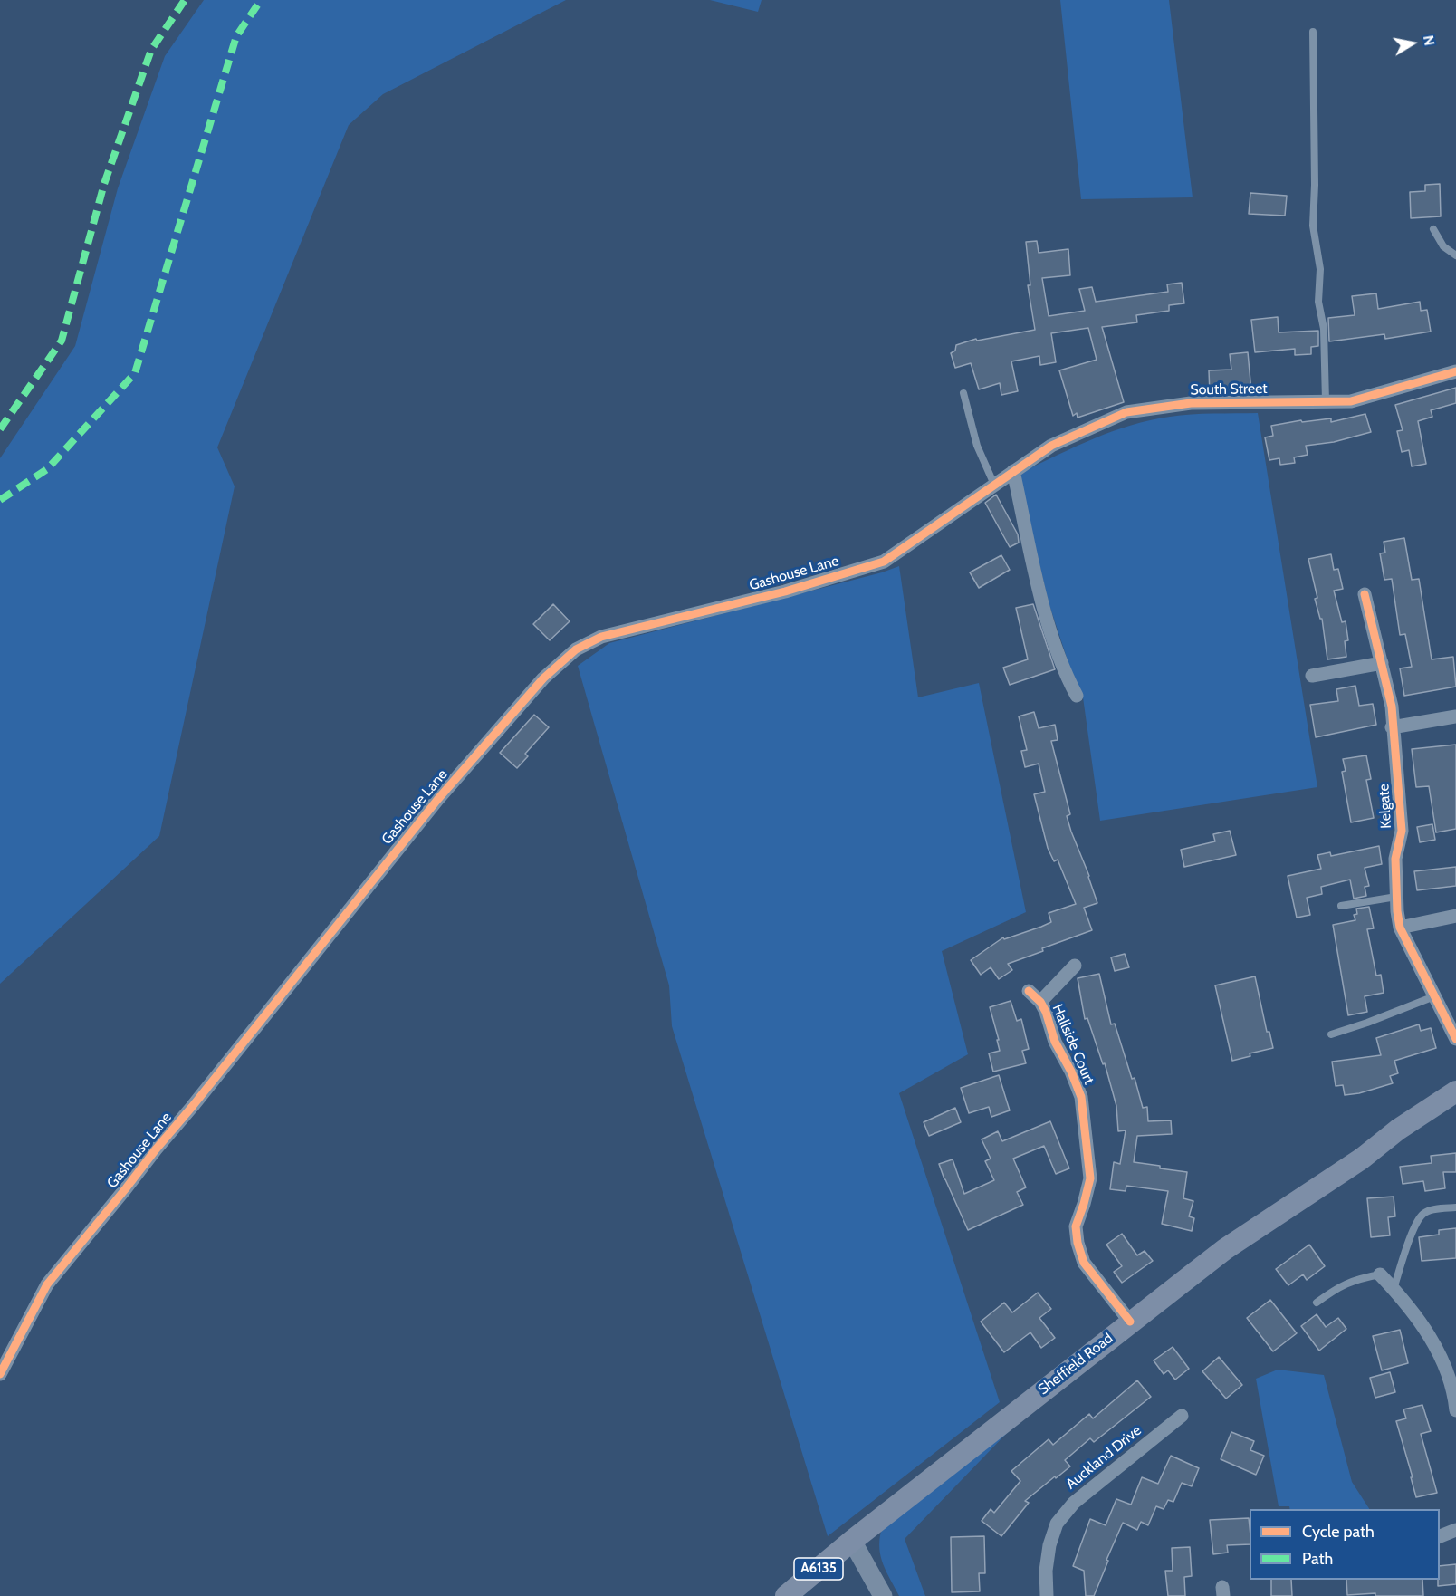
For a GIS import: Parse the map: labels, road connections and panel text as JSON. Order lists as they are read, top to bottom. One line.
{"streets":{"main road":["Sheffield Road","A6135"],"street":["South Street","Gashouse Lane","Kelgate","Hallside Court","Auckland Drive"]},"crossings":[["South Street","Gashouse Lane"],["Hallside Court","Sheffield Road"]],"legend":["Cycle path","Path"],"north":"right"}
